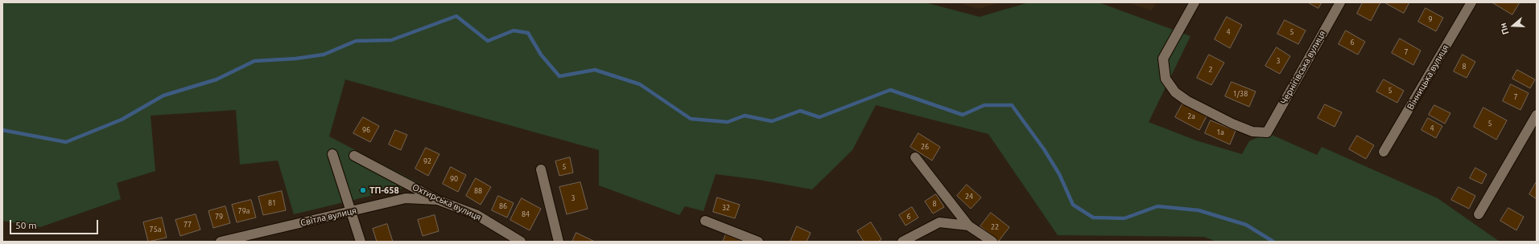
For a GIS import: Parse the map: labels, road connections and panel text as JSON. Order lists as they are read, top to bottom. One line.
{"streets":{"street":["Чернігівська вулиця","Вінницька вулиця","Охтирська вулиця","Світла вулиця"]},"crossings":[["Охтирська вулиця","Світла вулиця"]],"places":["ТП-658"],"house_numbers":["9","4","5","6","7","3","8","2","5","1/38","7","2а","5","4","96","1а","26","92","5","90","88","24","3","81","8","86","32","79а","84","79","6","77","22","75а"],"scale_bar":"50 m","north":"left"}
